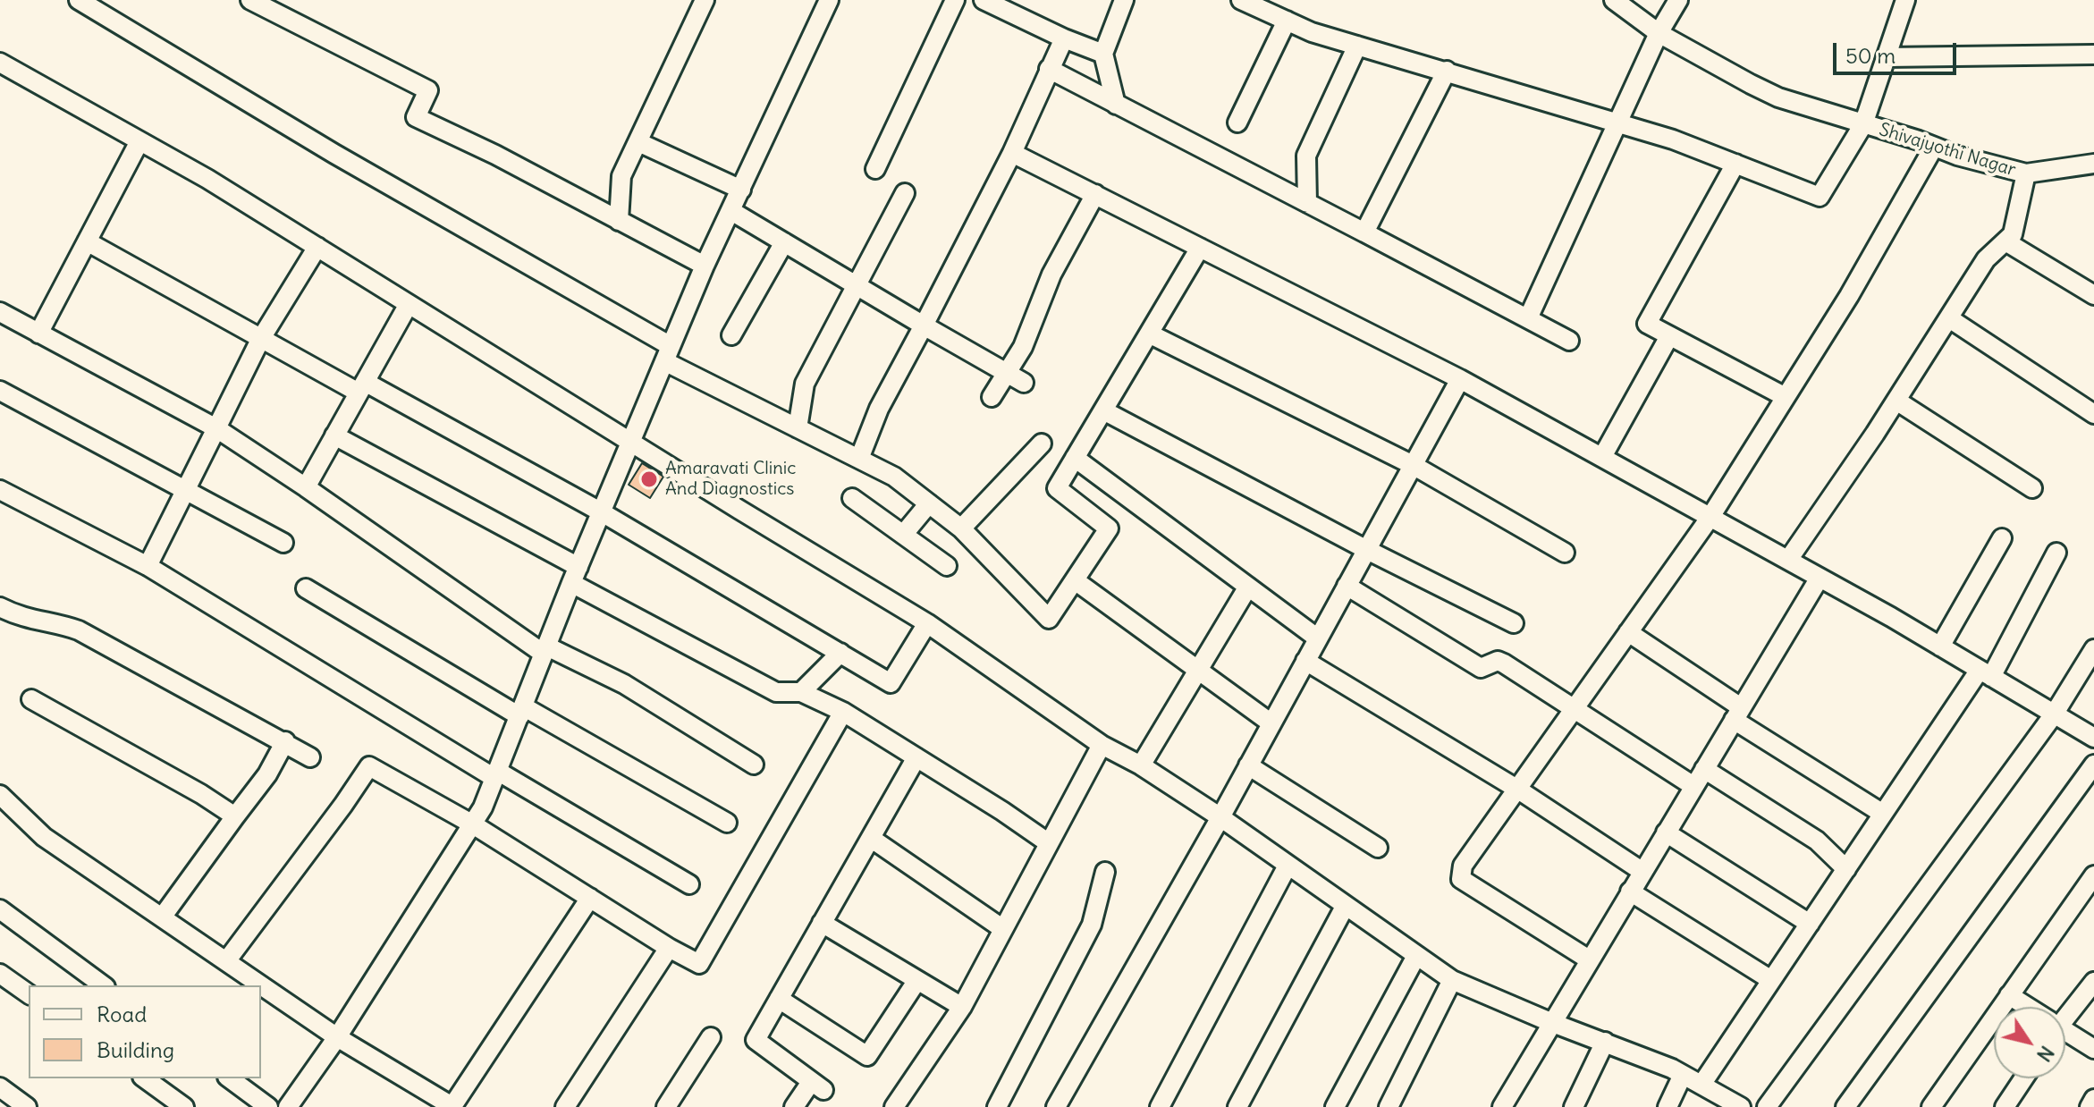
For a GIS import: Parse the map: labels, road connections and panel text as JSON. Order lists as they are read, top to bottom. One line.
{"streets":{"street":["Shivajyothi Nagar"]},"places":["Amaravati Clinic And Diagnostics"],"legend":["Road","Building"],"scale_bar":"50 m","north":"bottom right"}
